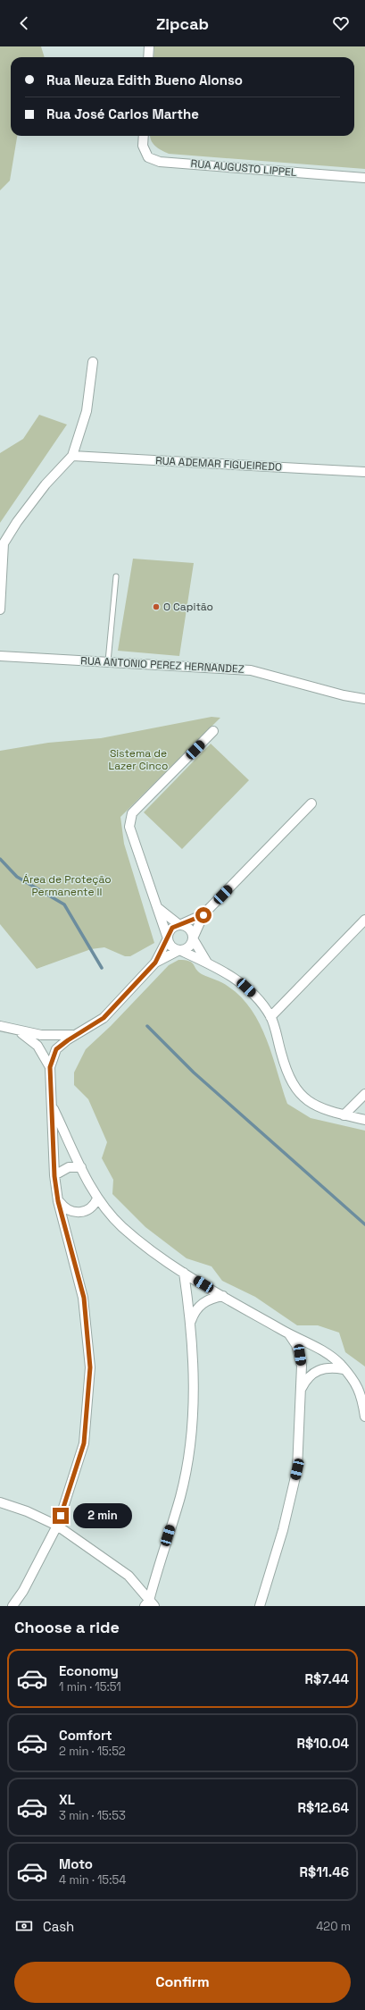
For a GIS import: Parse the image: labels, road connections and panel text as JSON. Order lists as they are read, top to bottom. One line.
{"streets":{"street":["RUA AUGUSTO LIPPEL","RUA ADEMAR FIGUEIREDO","RUA ANTONIO PEREZ HERNANDEZ"]},"parks":["Sistema de Lazer Cinco","Área de Proteção Permanente II"],"places":["O Capitão"],"page":{"header":"Zipcab","banner":["Rua Neuza Edith Bueno Alonso","Rua José Carlos Marthe"],"bubble":"2 min","heading":"Choose a ride","list":[{"name":"Economy","note":"1 min · 15:51","value":"R$7.44"},{"name":"Comfort","note":"2 min · 15:52","value":"R$10.04"},{"name":"XL","note":"3 min · 15:53","value":"R$12.64"},{"name":"Moto","note":"4 min · 15:54","value":"R$11.46"}],"pay":["Cash","420 m"],"buttons":"Confirm"}}
